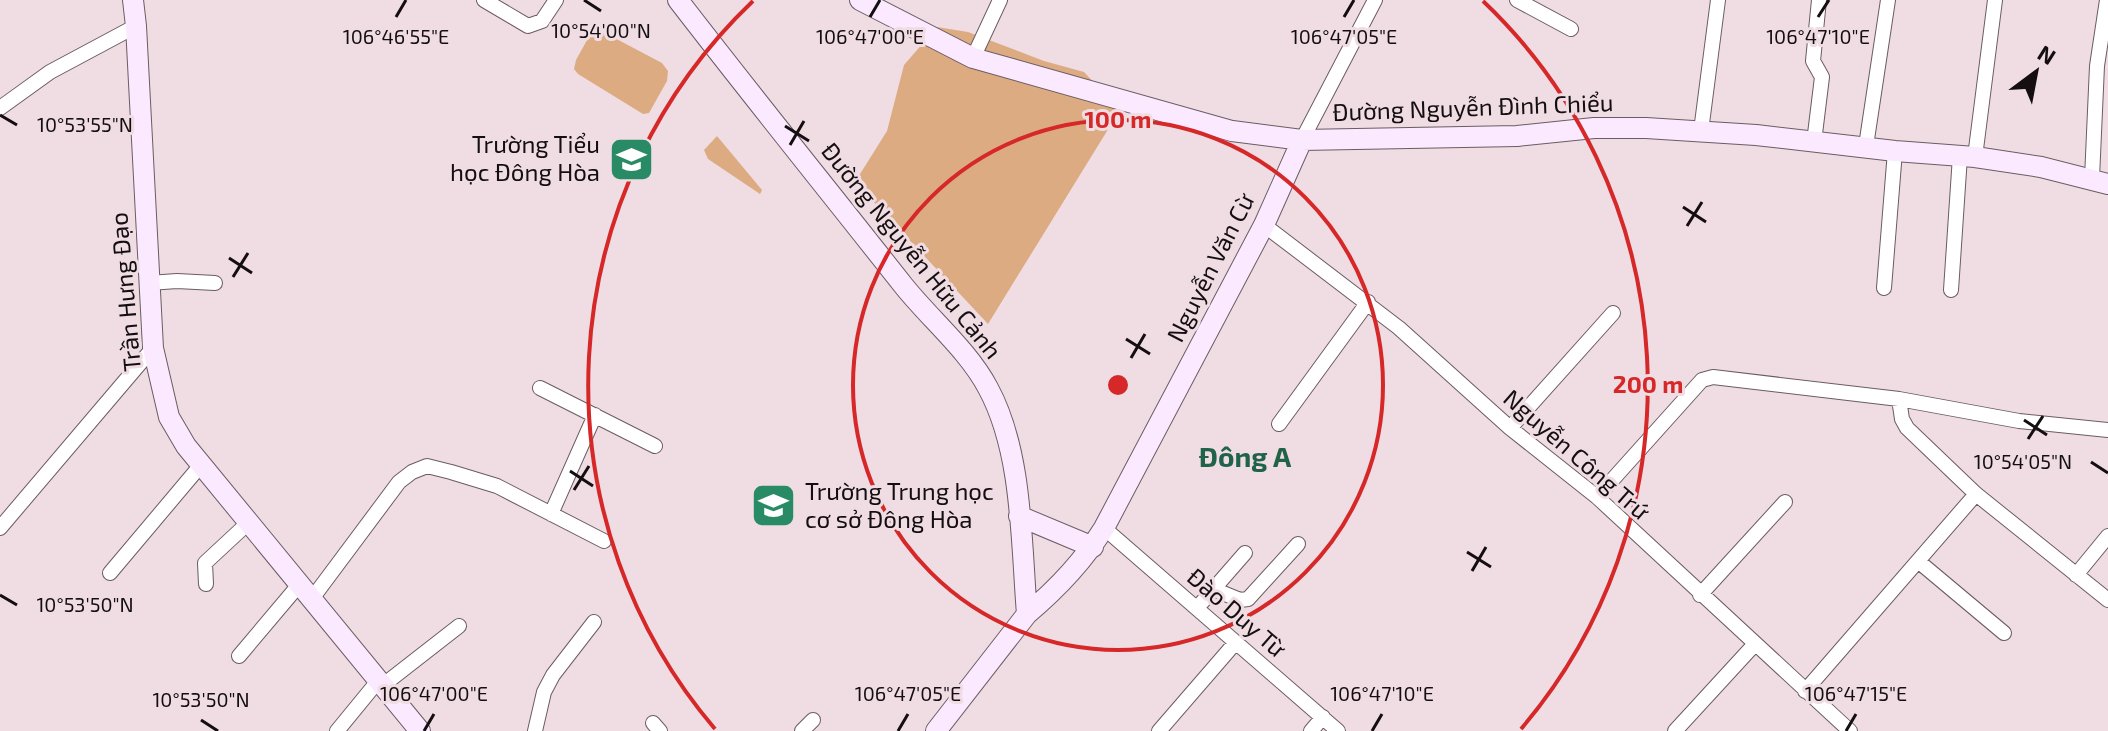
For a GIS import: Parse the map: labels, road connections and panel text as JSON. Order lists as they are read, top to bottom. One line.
{"streets":{"street":["Đường Nguyễn Đình Chiểu","Đường Nguyễn Hữu Cảnh","Nguyễn Văn Cừ","Trần Hưng Đạo","Nguyễn Công Trứ","Đào Duy Từ"]},"crossings":[["Đường Nguyễn Đình Chiểu","Nguyễn Văn Cừ"],["Đường Nguyễn Hữu Cảnh","Nguyễn Văn Cừ"],["Nguyễn Văn Cừ","Nguyễn Công Trứ"],["Nguyễn Văn Cừ","Đào Duy Từ"]],"districts":["Đông A"],"places":{"school or university":["Trường Tiểu học Đông Hòa","Trường Trung học cơ sở Đông Hòa"]},"north":"top right","coordinates":["10°54'00\"N","106°46'55\"E","106°47'00\"E","106°47'05\"E","106°47'10\"E","10°53'55\"N","10°54'05\"N","10°53'50\"N","106°47'15\"E"],"rings":["100 m","200 m"]}
